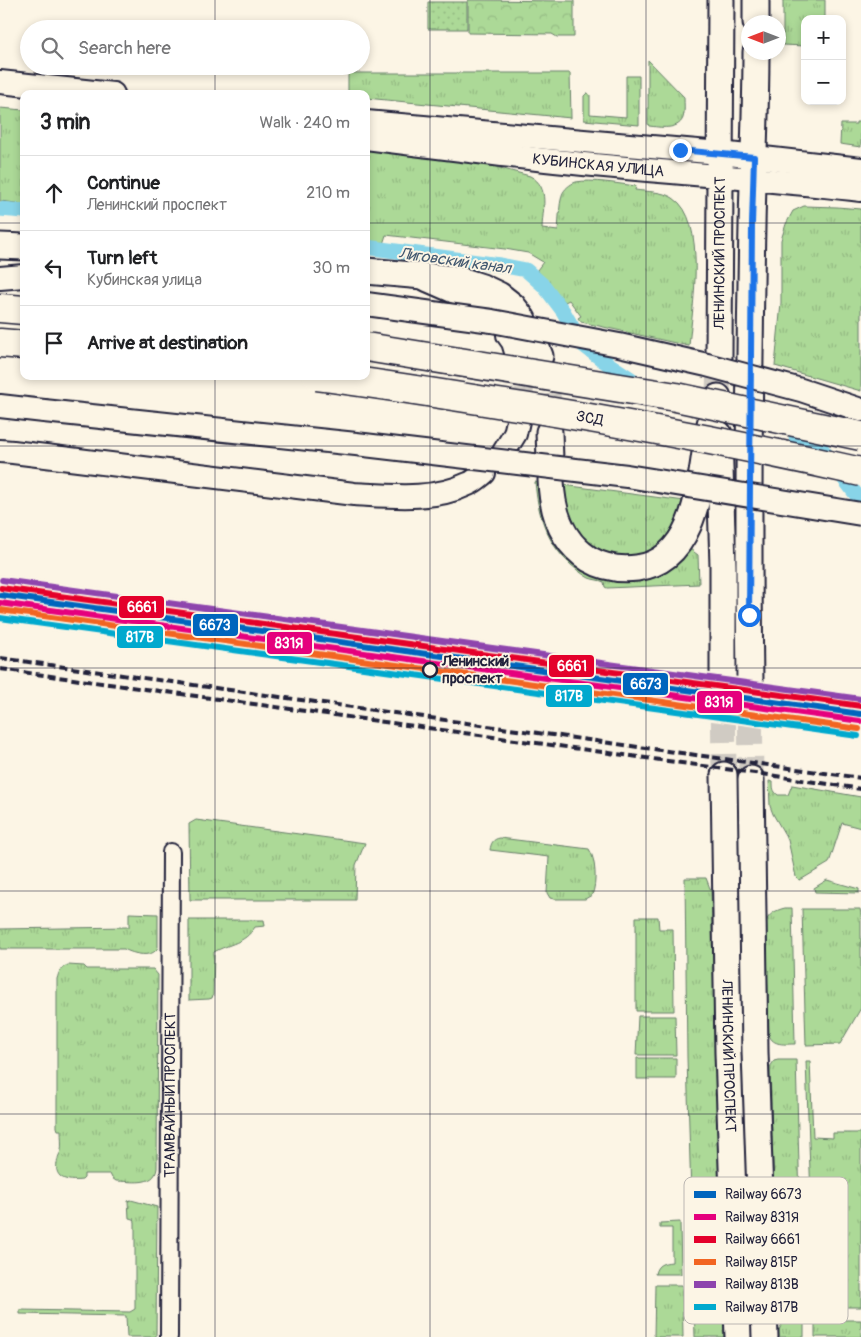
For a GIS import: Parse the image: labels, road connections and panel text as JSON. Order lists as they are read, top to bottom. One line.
{"streets":{"highway":["ЗСД"],"main road":["КУБИНСКАЯ УЛИЦА","ЛЕНИНСКИЙ ПРОСПЕКТ"],"street":["ТРАМВАЙНЫЙ ПРОСПЕКТ"]},"crossings":[["КУБИНСКАЯ УЛИЦА","ЛЕНИНСКИЙ ПРОСПЕКТ"]],"water":["Лиговский канал"],"places":["Ленинский проспект"],"lines":["rail line 813В","rail line 6661","rail line 6673","rail line 831Я","rail line 815Р","rail line 817В"],"legend":["Railway 6673","Railway 831Я","Railway 6661","Railway 815Р","Railway 813В","Railway 817В"],"north":"left","page":{"map_buttons":["+","−"],"search":"Search here","heading":["3 min","Walk · 240 m"],"list":[["Continue","Ленинский проспект","210 m"],["Turn left","Кубинская улица","30 m"],"Arrive at destination"]}}
